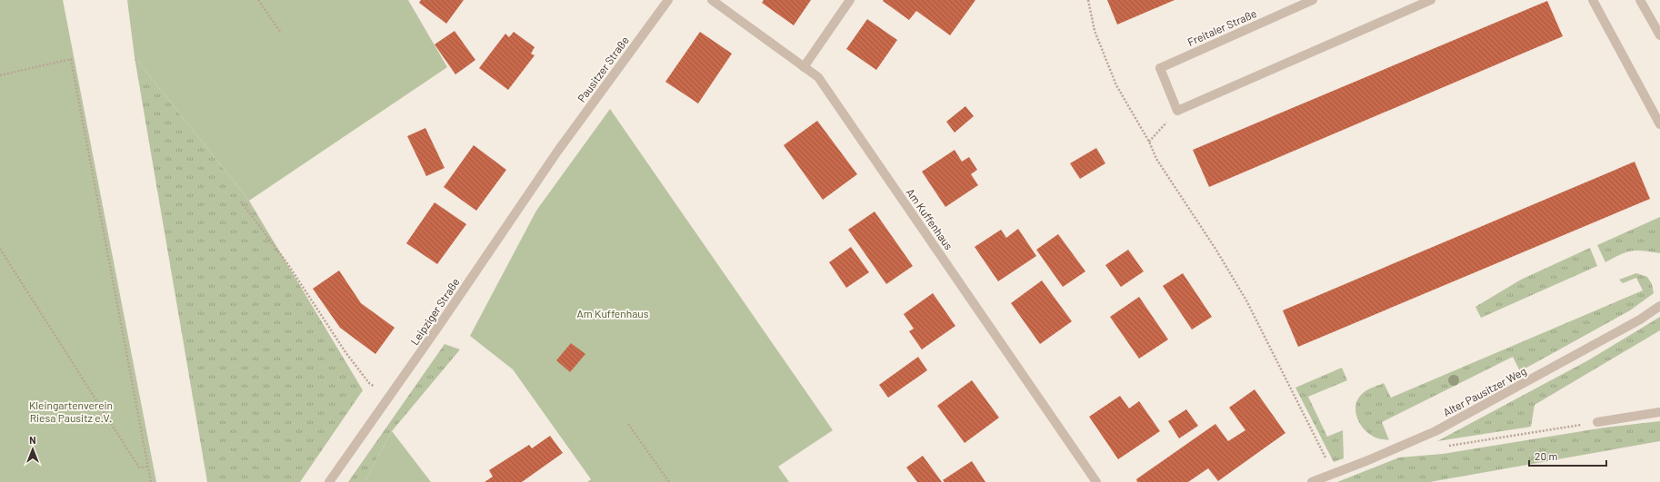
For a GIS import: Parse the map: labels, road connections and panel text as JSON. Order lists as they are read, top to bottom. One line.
{"streets":{"street":["Freitaler Straße","Pausitzer Straße","Am Kuffenhaus","Leipziger Straße","Alter Pausitzer Weg"]},"crossings":[["Pausitzer Straße","Leipziger Straße"]],"parks":["Am Kuffenhaus","Kleingartenverein Riesa Pausitz e.V."],"scale_bar":"20 m","north":"top"}
